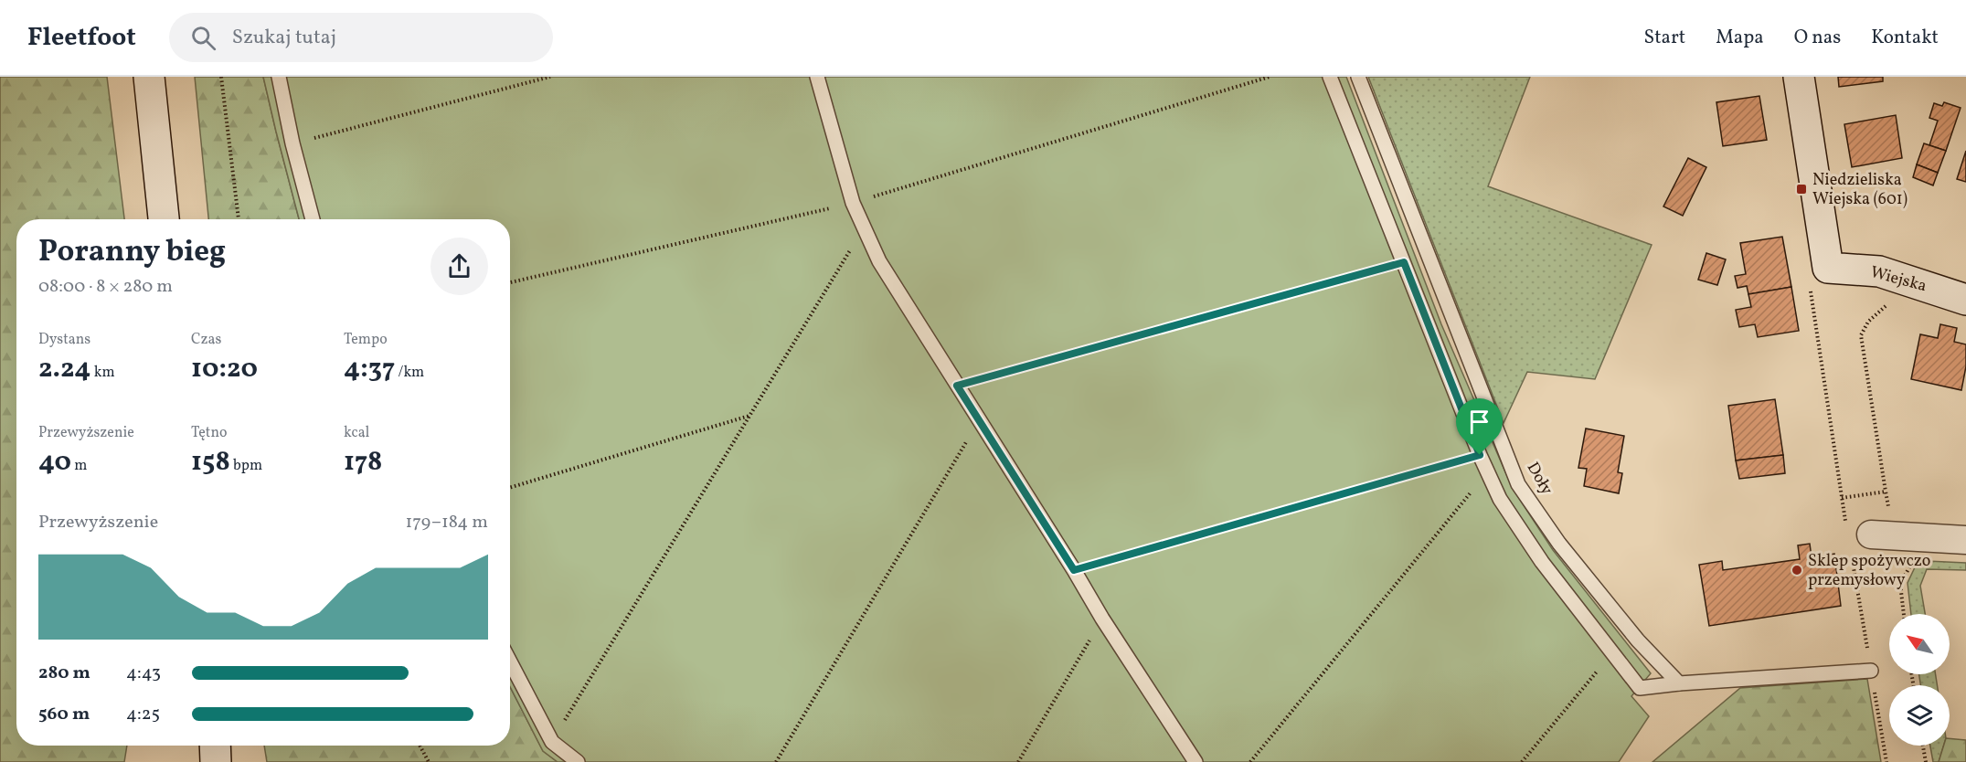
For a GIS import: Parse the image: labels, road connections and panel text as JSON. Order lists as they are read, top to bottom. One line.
{"streets":{"street":["Wiejska"],"lane":["Doły"]},"places":{"transit":["Niedzieliska Wiejska (601)"],"other":["Sklep spożywczo przemysłowy"]},"north":"top left","page":{"header":"Fleetfoot","search":"Szukaj tutaj","nav":["Start","Mapa","O nas","Kontakt"],"heading":["Poranny bieg","08:00 · 8 × 280 m"],"stats":[["Dystans","2.24 km"],["Czas","10:20"],["Tempo","4:37 /km"],["Przewyższenie","40 m"],["Tętno","158 bpm"],["kcal","178"]],"chart":["Przewyższenie","179–184 m"],"list":[{"name":"280 m","note":"4:43"},{"name":"560 m","note":"4:25"}]}}
